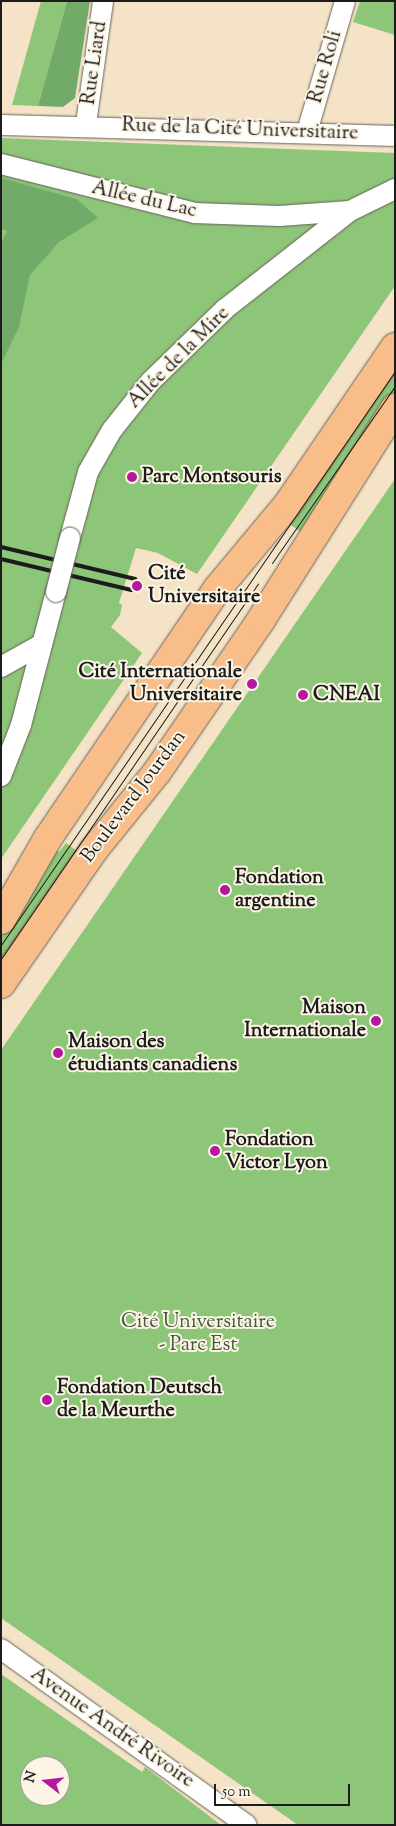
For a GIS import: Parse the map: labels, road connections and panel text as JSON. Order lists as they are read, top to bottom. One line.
{"streets":{"main road":["Boulevard Jourdan"],"street":["Rue Liard","Rue Roli","Rue de la Cité Universitaire","Allée du Lac","Allée de la Mire","Avenue André Rivoire"]},"crossings":[["Rue Liard","Rue de la Cité Universitaire"],["Rue Roli","Rue de la Cité Universitaire"],["Allée du Lac","Allée de la Mire"]],"parks":["Cité Universitaire - Parc Est"],"places":["Parc Montsouris","Cité Universitaire","Cité Internationale Universitaire","CNEAI","Fondation argentine","Maison Internationale","Maison des étudiants canadiens","Fondation Victor Lyon","Fondation Deutsch de la Meurthe"],"scale_bar":"50 m","north":"left"}
